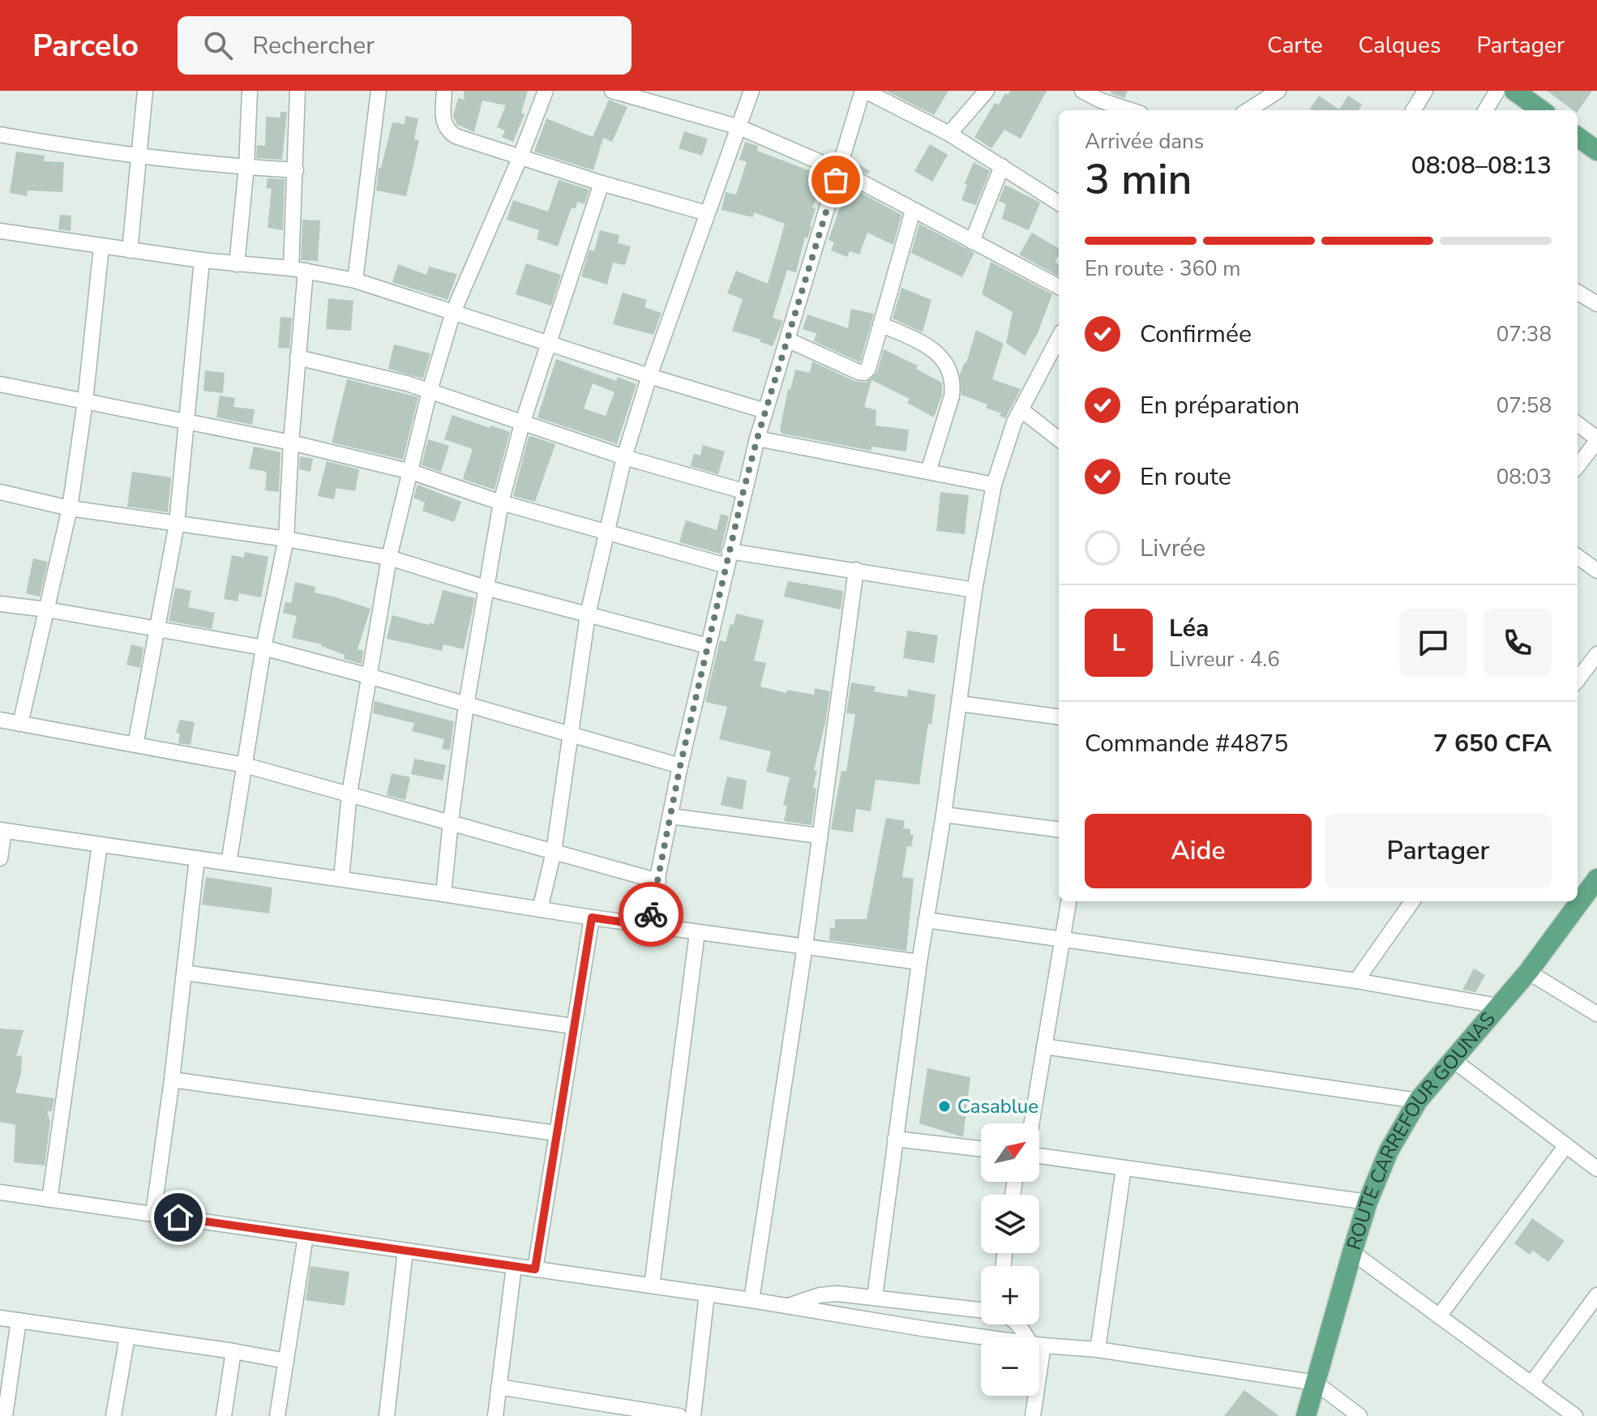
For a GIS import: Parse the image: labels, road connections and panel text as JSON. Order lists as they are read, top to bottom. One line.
{"streets":{"main road":["ROUTE CARREFOUR GOUNAS"]},"places":["Casablue"],"north":"top right","page":{"header":"Parcelo","search":"Rechercher","nav":["Carte","Calques","Partager"],"heading":["3 min","Arrivée dans","08:08–08:13"],"panel":["Léa","Livreur · 4.6","Commande #4875","7 650 CFA"],"bar":"En route · 360 m","list":[["Confirmée","07:38"],["En préparation","07:58"],["En route","08:03"],"Livrée"],"round":"L","buttons":["Aide","Partager"],"map_buttons":["+","−"]}}
